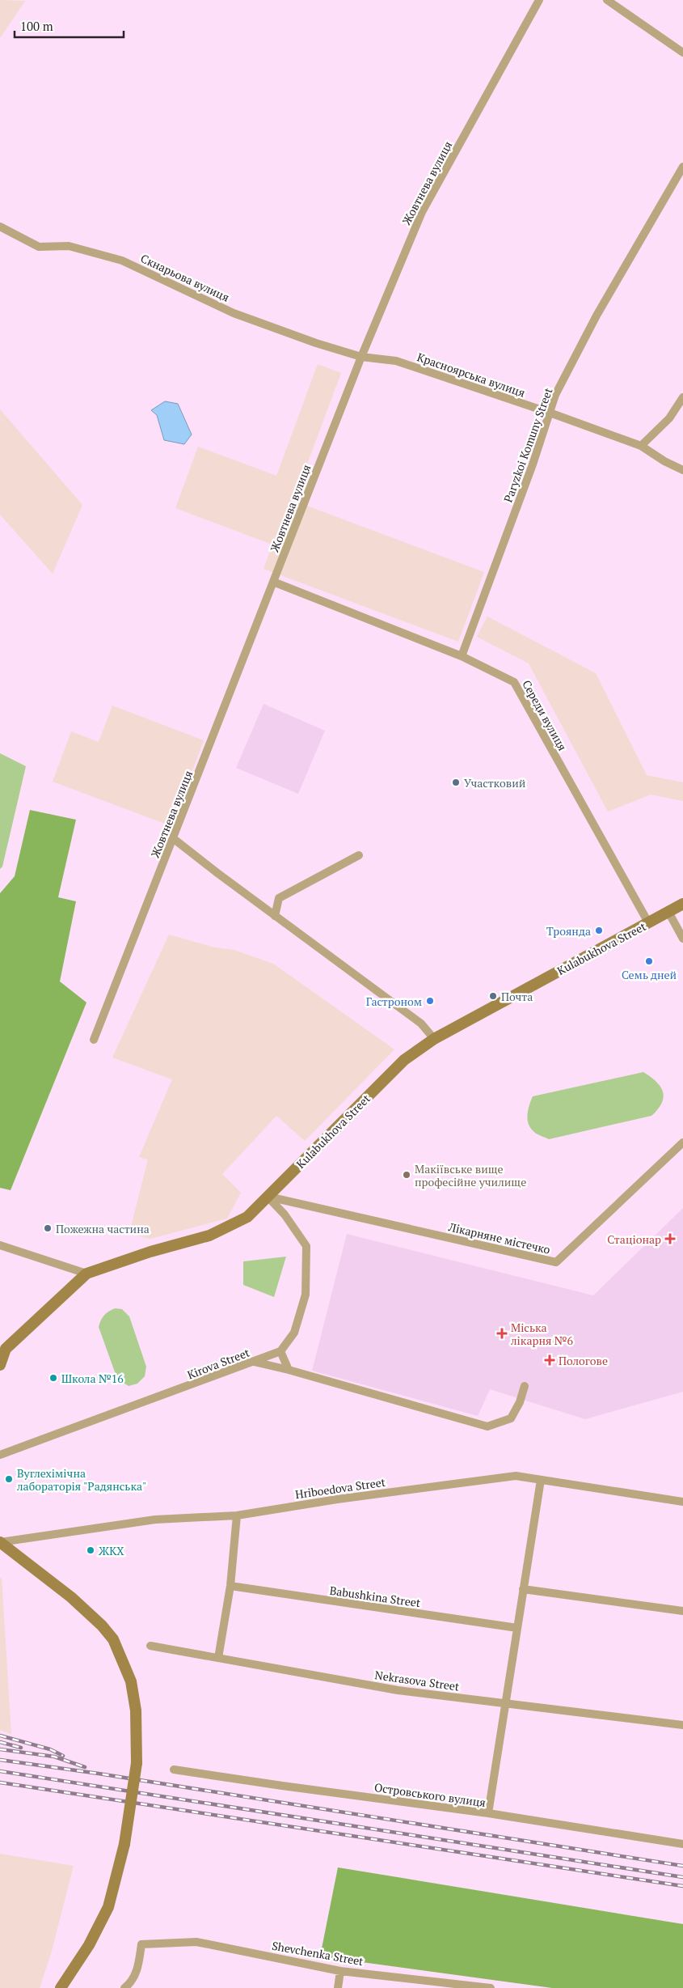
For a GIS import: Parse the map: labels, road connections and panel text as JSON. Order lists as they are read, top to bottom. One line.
{"streets":{"street":["Жовтнева вулиця","Скнарьова вулиця","Красноярська вулиця","Paryzkoi Komuny Street","Середи вулиця","Kulabukhova Street","Лікарняне містечко","Kirova Street","Hriboedova Street","Babushkina Street","Nekrasova Street","Островського вулиця","Shevchenka Street"]},"crossings":[["Жовтнева вулиця","Скнарьова вулиця"],["Жовтнева вулиця","Красноярська вулиця"],["Жовтнева вулиця","Середи вулиця"],["Скнарьова вулиця","Красноярська вулиця"],["Красноярська вулиця","Paryzkoi Komuny Street"],["Paryzkoi Komuny Street","Середи вулиця"],["Середи вулиця","Kulabukhova Street"],["Kulabukhova Street","Лікарняне містечко"]],"places":{"other":["Участковий","Троянда","Семь дней","Почта","Гастроном","Макіївське вище професійне училище","Пожежна частина","Школа №16","Вуглехімічна лабораторія \"Радянська\"","ЖКХ"],"health":["Стаціонар","Міська лікарня №6","Пологове"]},"scale_bar":"100 m"}
